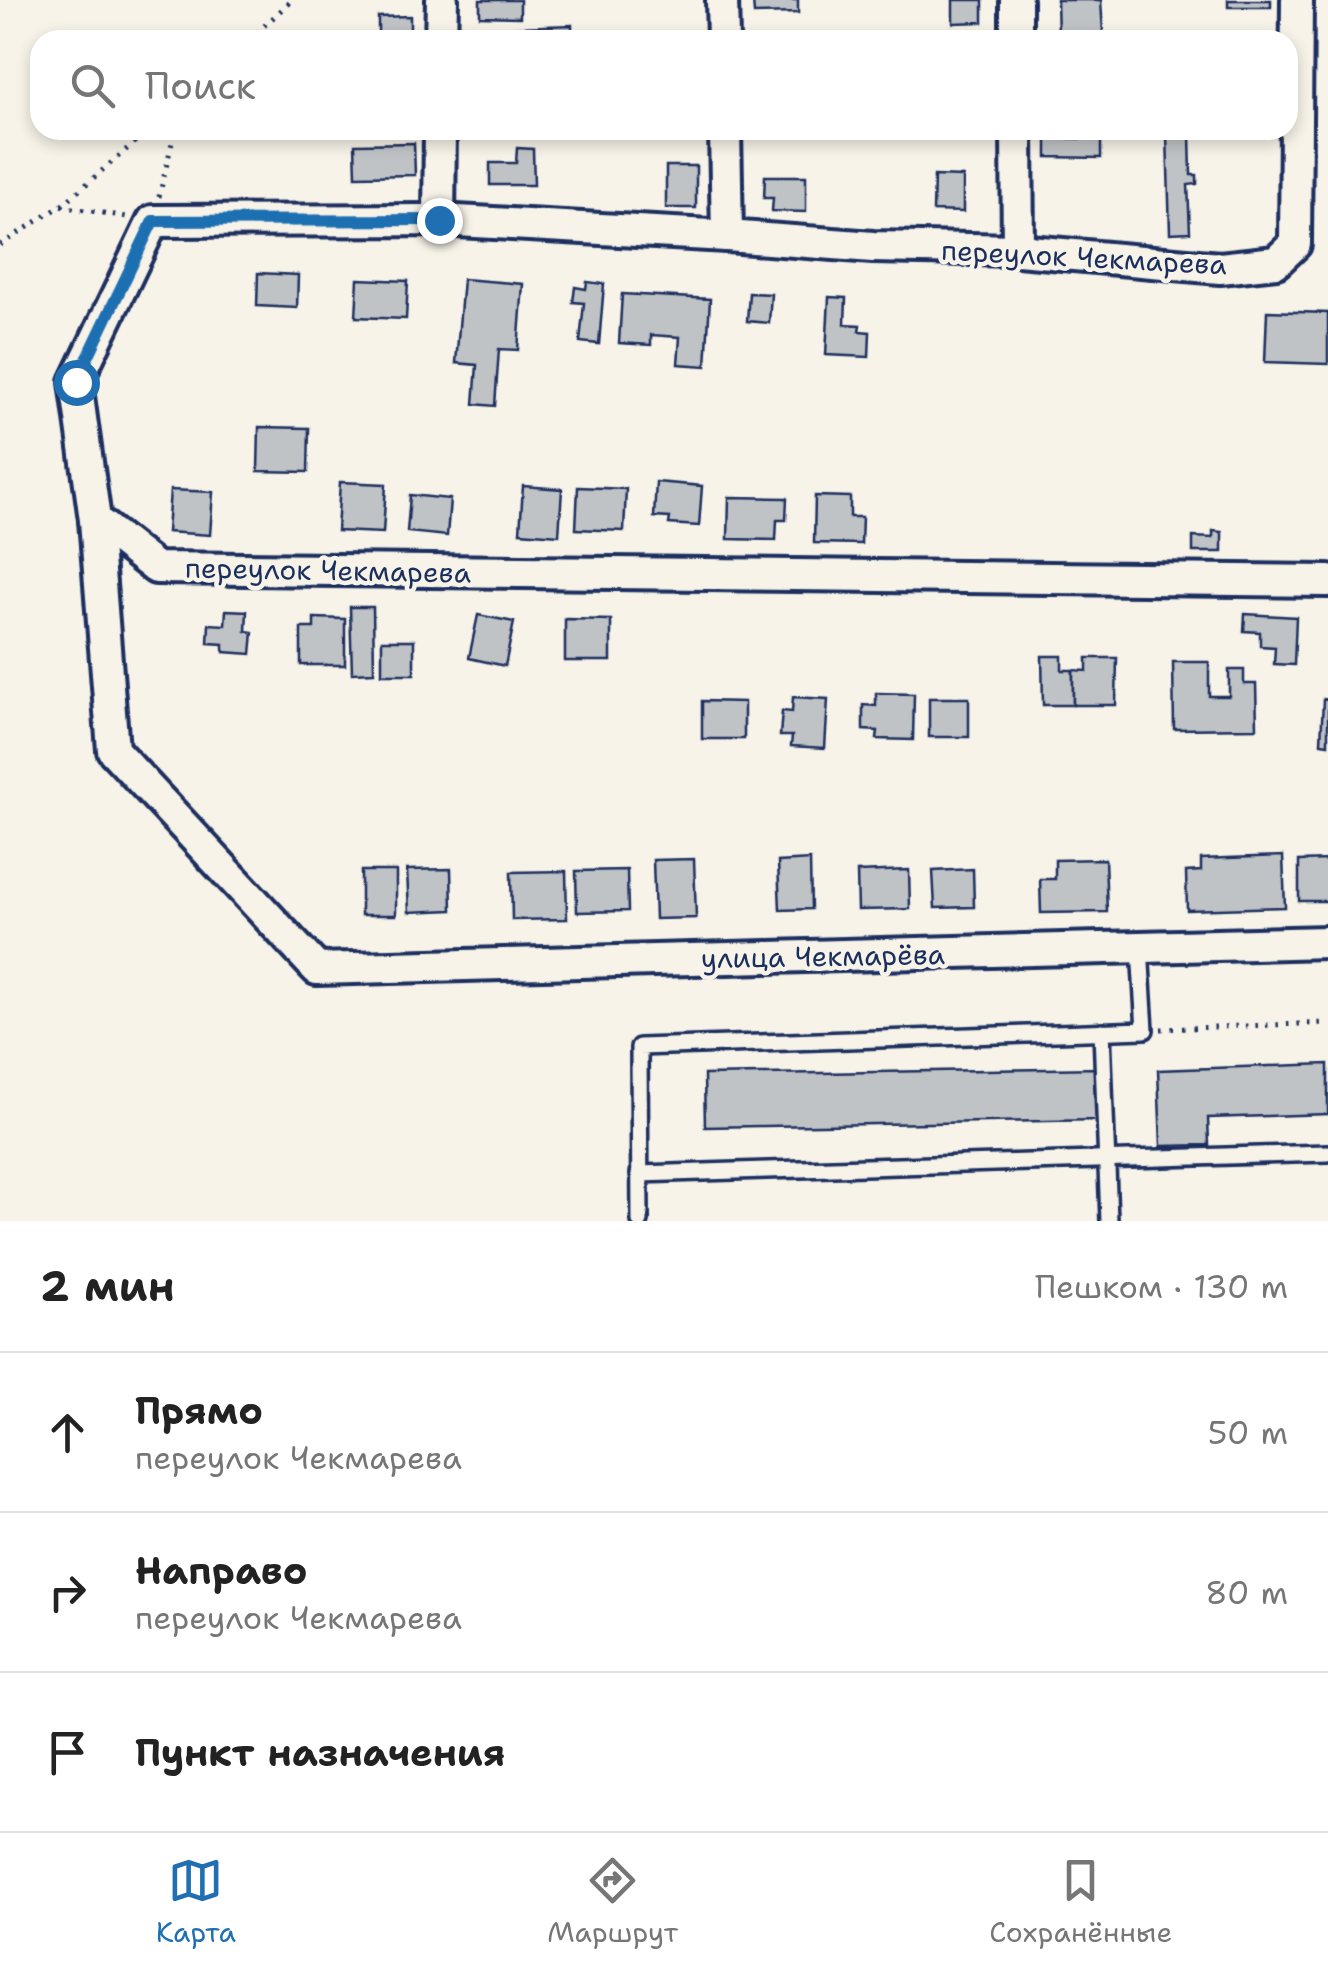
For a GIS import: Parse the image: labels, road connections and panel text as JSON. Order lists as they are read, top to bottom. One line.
{"streets":{"street":["переулок Чекмарева","улица Чекмарёва"]},"crossings":[["переулок Чекмарева","улица Чекмарёва"]],"page":{"search":"Поиск","heading":["2 мин","Пешком · 130 m"],"list":[["Прямо","переулок Чекмарева","50 m"],["Направо","переулок Чекмарева","80 m"],"Пункт назначения"],"nav":["Карта","Маршрут","Сохранённые"]}}
